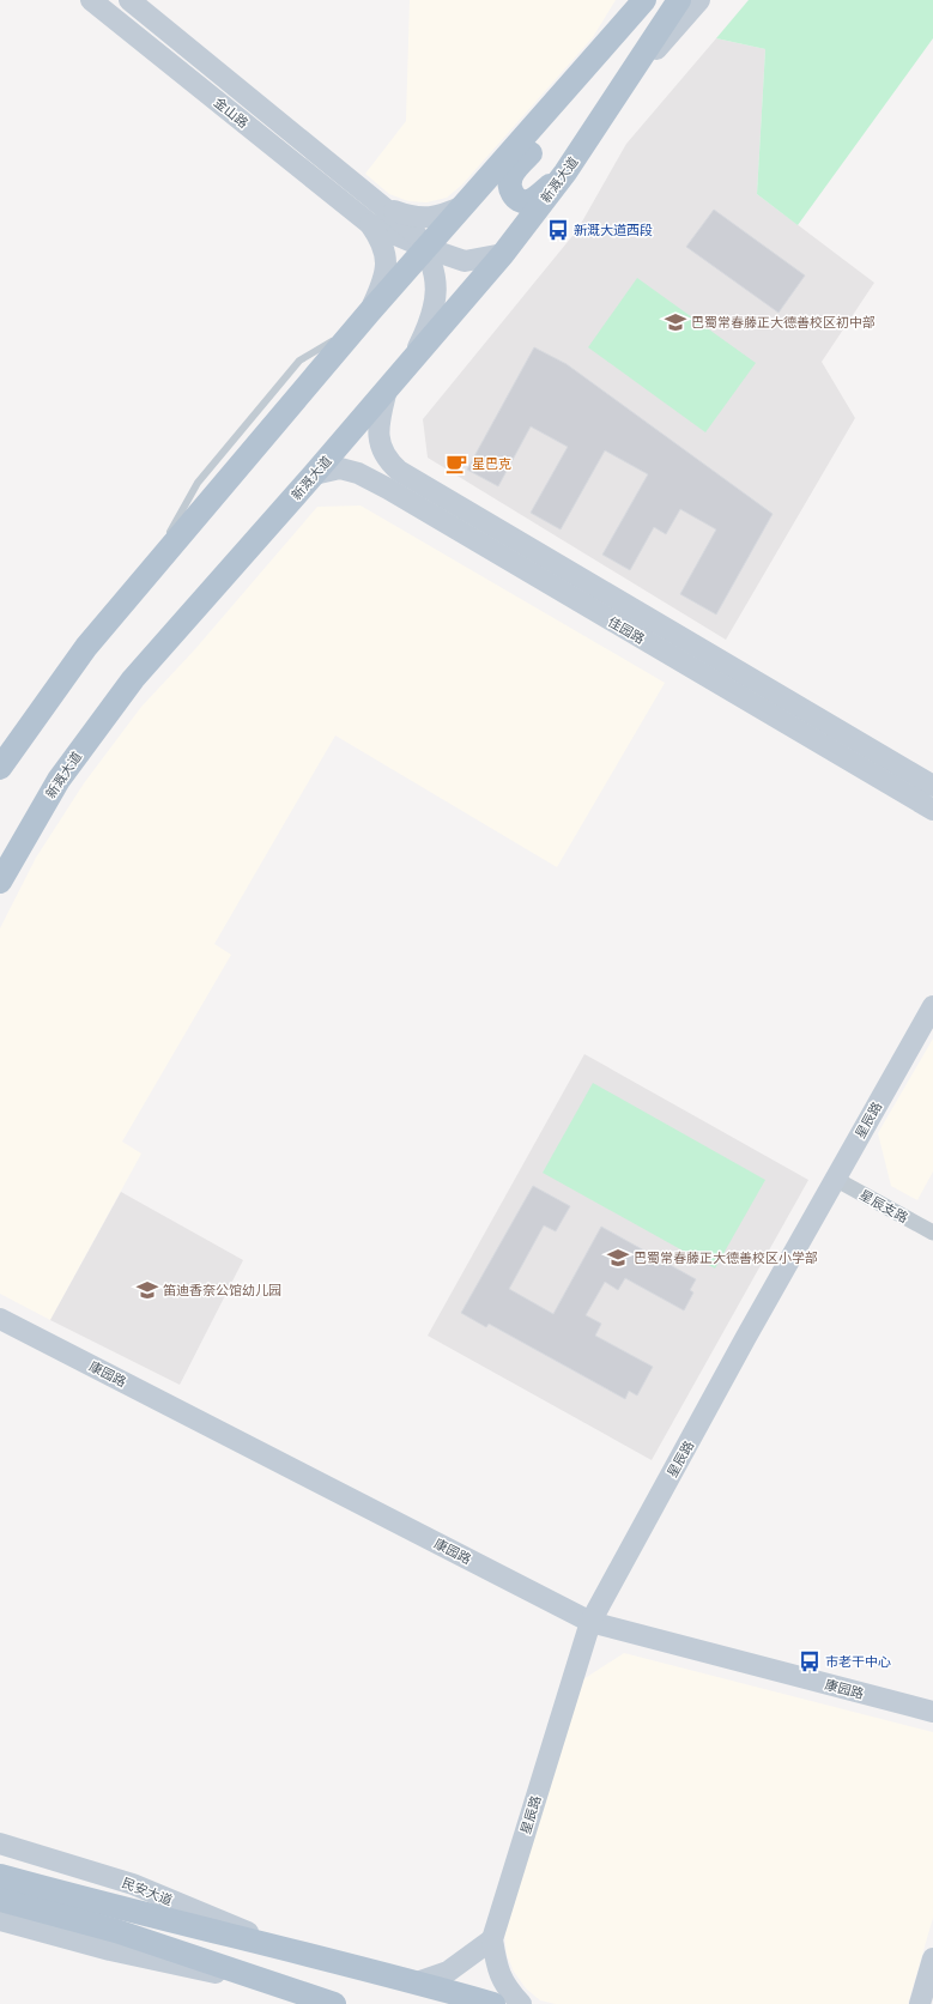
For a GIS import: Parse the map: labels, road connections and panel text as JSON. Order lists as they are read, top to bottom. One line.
{"streets":{"main road":["新溉大道","民安大道"],"street":["金山路","佳园路","星辰路","星辰支路","康园路"]},"crossings":[["新溉大道","佳园路"],["星辰路","星辰支路"],["星辰路","康园路"]],"places":{"bus stop":["新溉大道西段","市老干中心"],"school or university":["巴蜀常春藤正大德善校区初中部","巴蜀常春藤正大德善校区小学部","笛迪香奈公馆幼儿园"],"cafe":["星巴克"]}}
